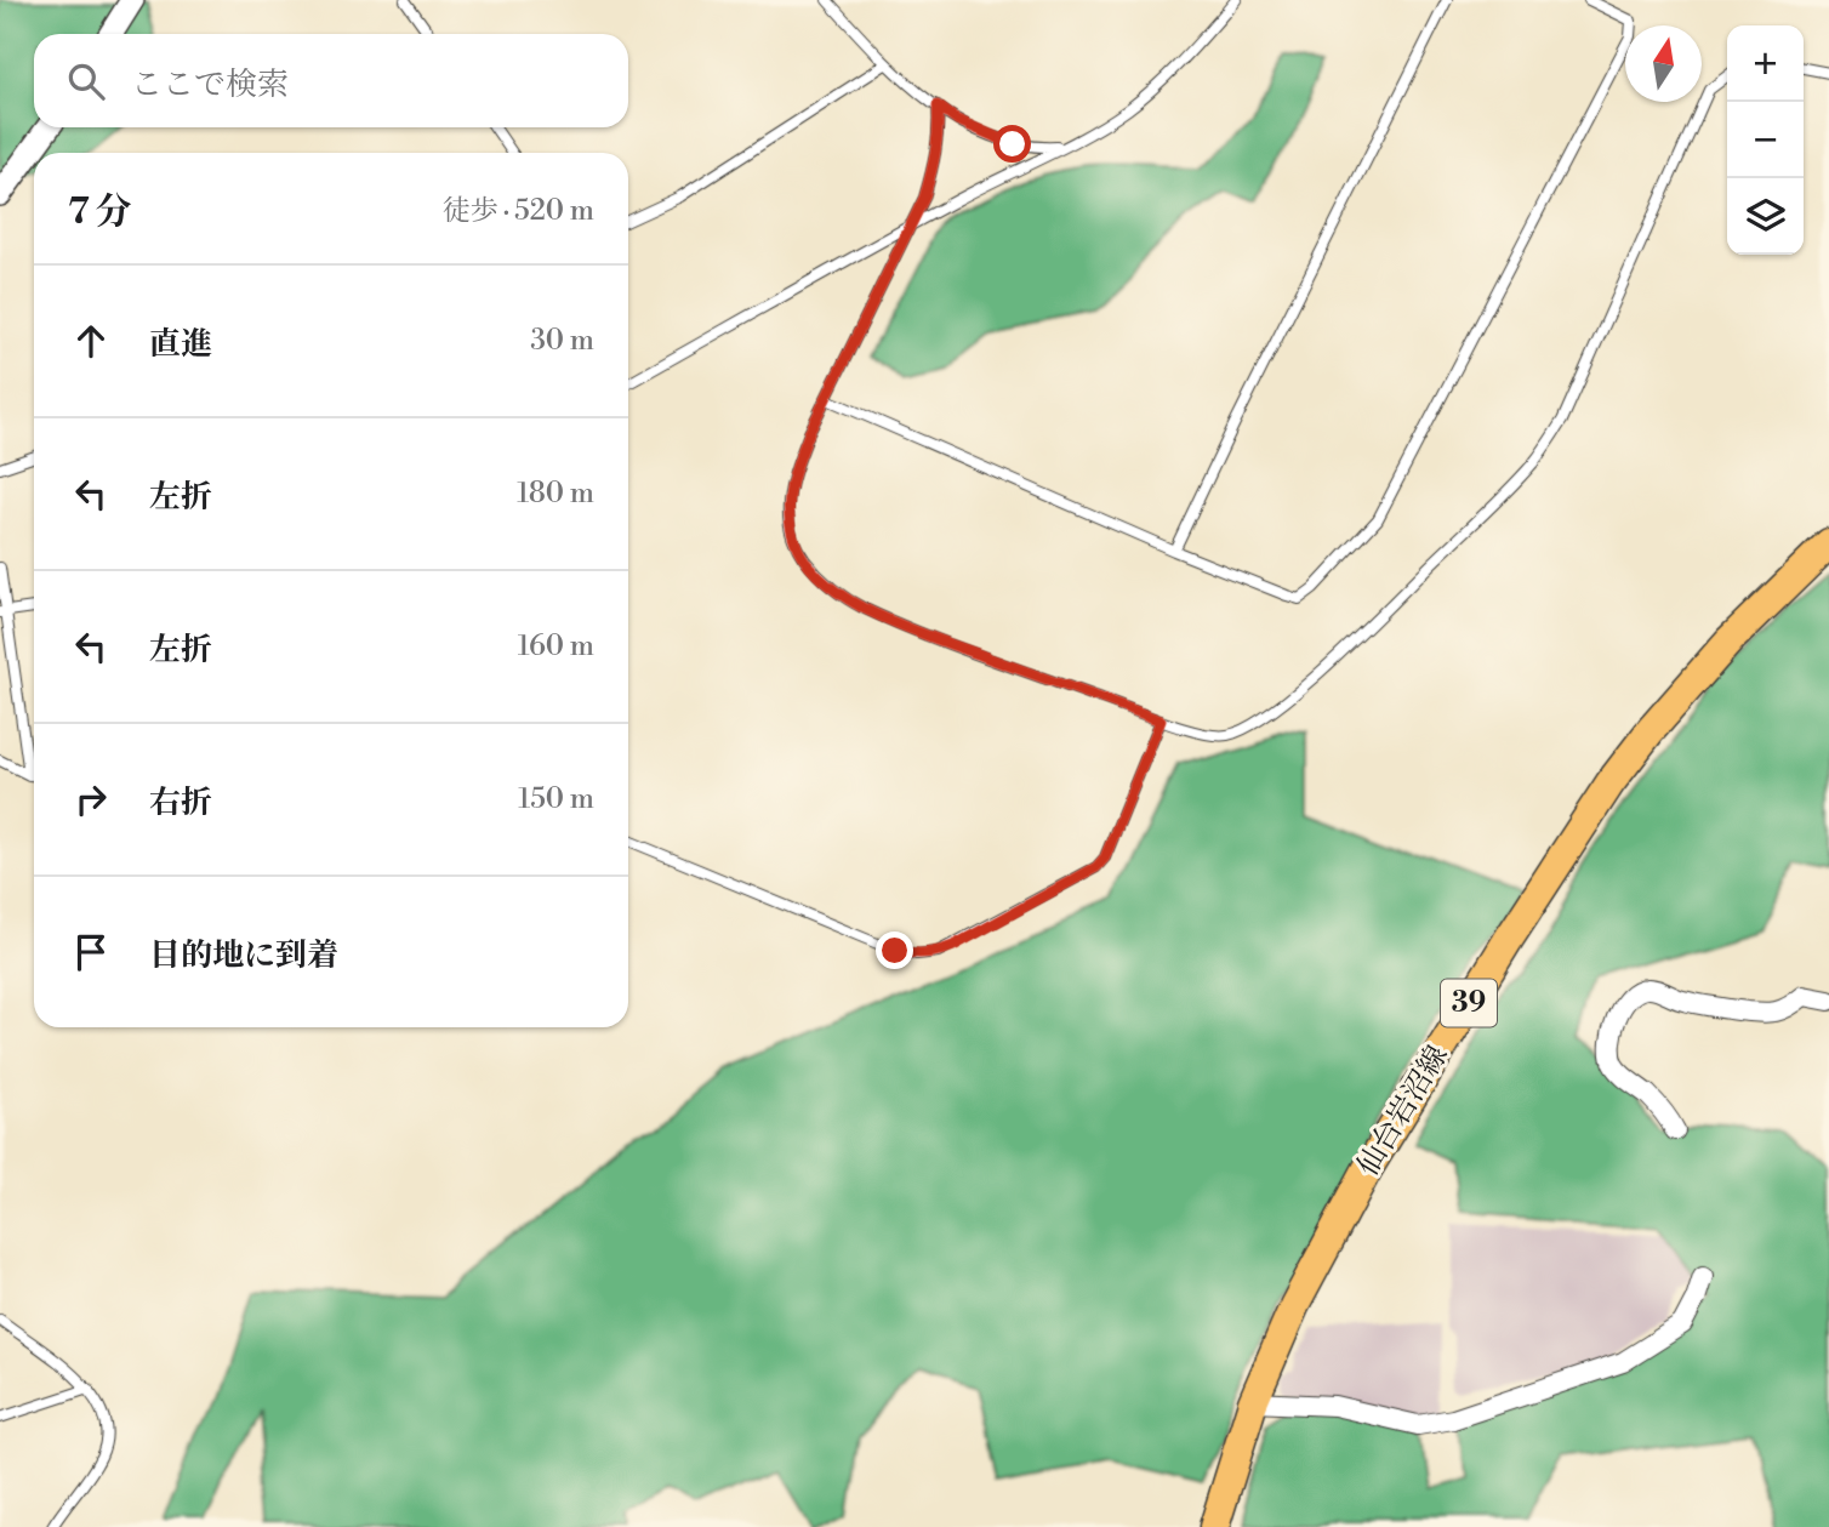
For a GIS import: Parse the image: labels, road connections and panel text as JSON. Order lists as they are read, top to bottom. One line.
{"streets":{"main road":["39","仙台岩沼線"]},"north":"top","page":{"map_buttons":["+","−"],"search":"ここで検索","heading":["7 分","徒歩 · 520 m"],"list":[["直進","30 m"],["左折","180 m"],["左折","160 m"],["右折","150 m"],"目的地に到着"]}}
